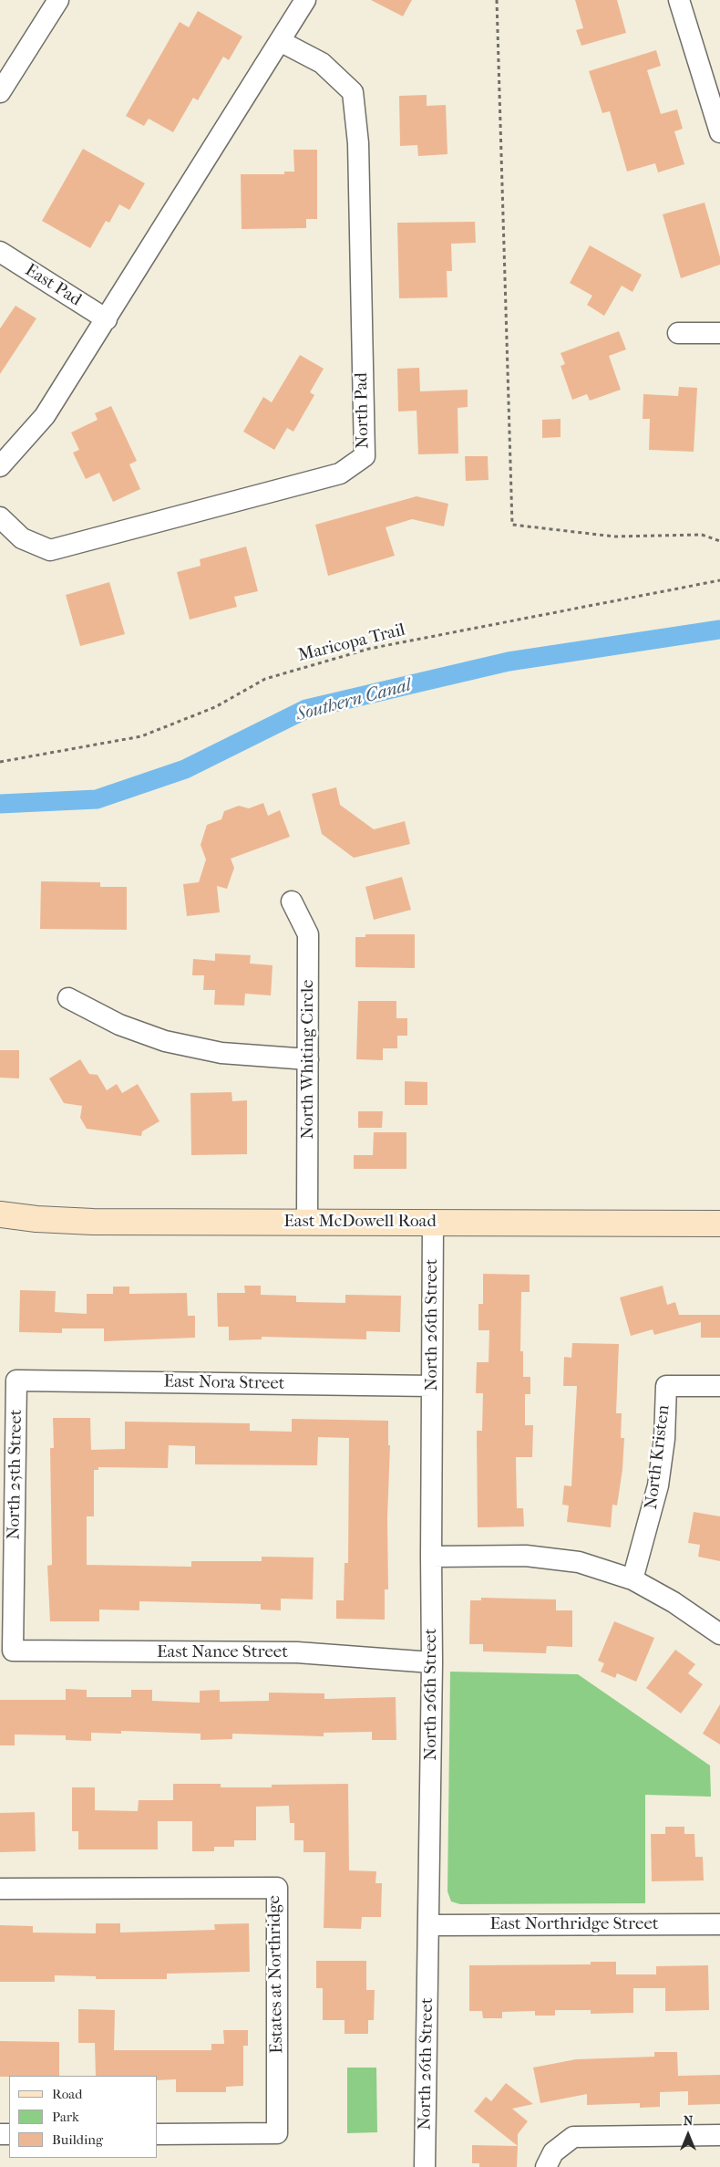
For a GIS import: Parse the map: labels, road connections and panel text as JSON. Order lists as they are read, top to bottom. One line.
{"streets":{"main road":["East McDowell Road"],"street":["East Pad","North Pad","North Whiting Circle","North 26th Street","East Nora Street","North Kristen","North 25th Street","East Nance Street","East Northridge Street","Estates at Northridge"],"path":["Maricopa Trail"]},"crossings":[["North Whiting Circle","East McDowell Road"],["East McDowell Road","North 26th Street"],["North 26th Street","East Nora Street"],["North 26th Street","East Nance Street"],["North 26th Street","East Northridge Street"],["East Nora Street","North 25th Street"],["North 25th Street","East Nance Street"]],"water":["Southern Canal"],"legend":["Road","Park","Building"],"north":"top"}
